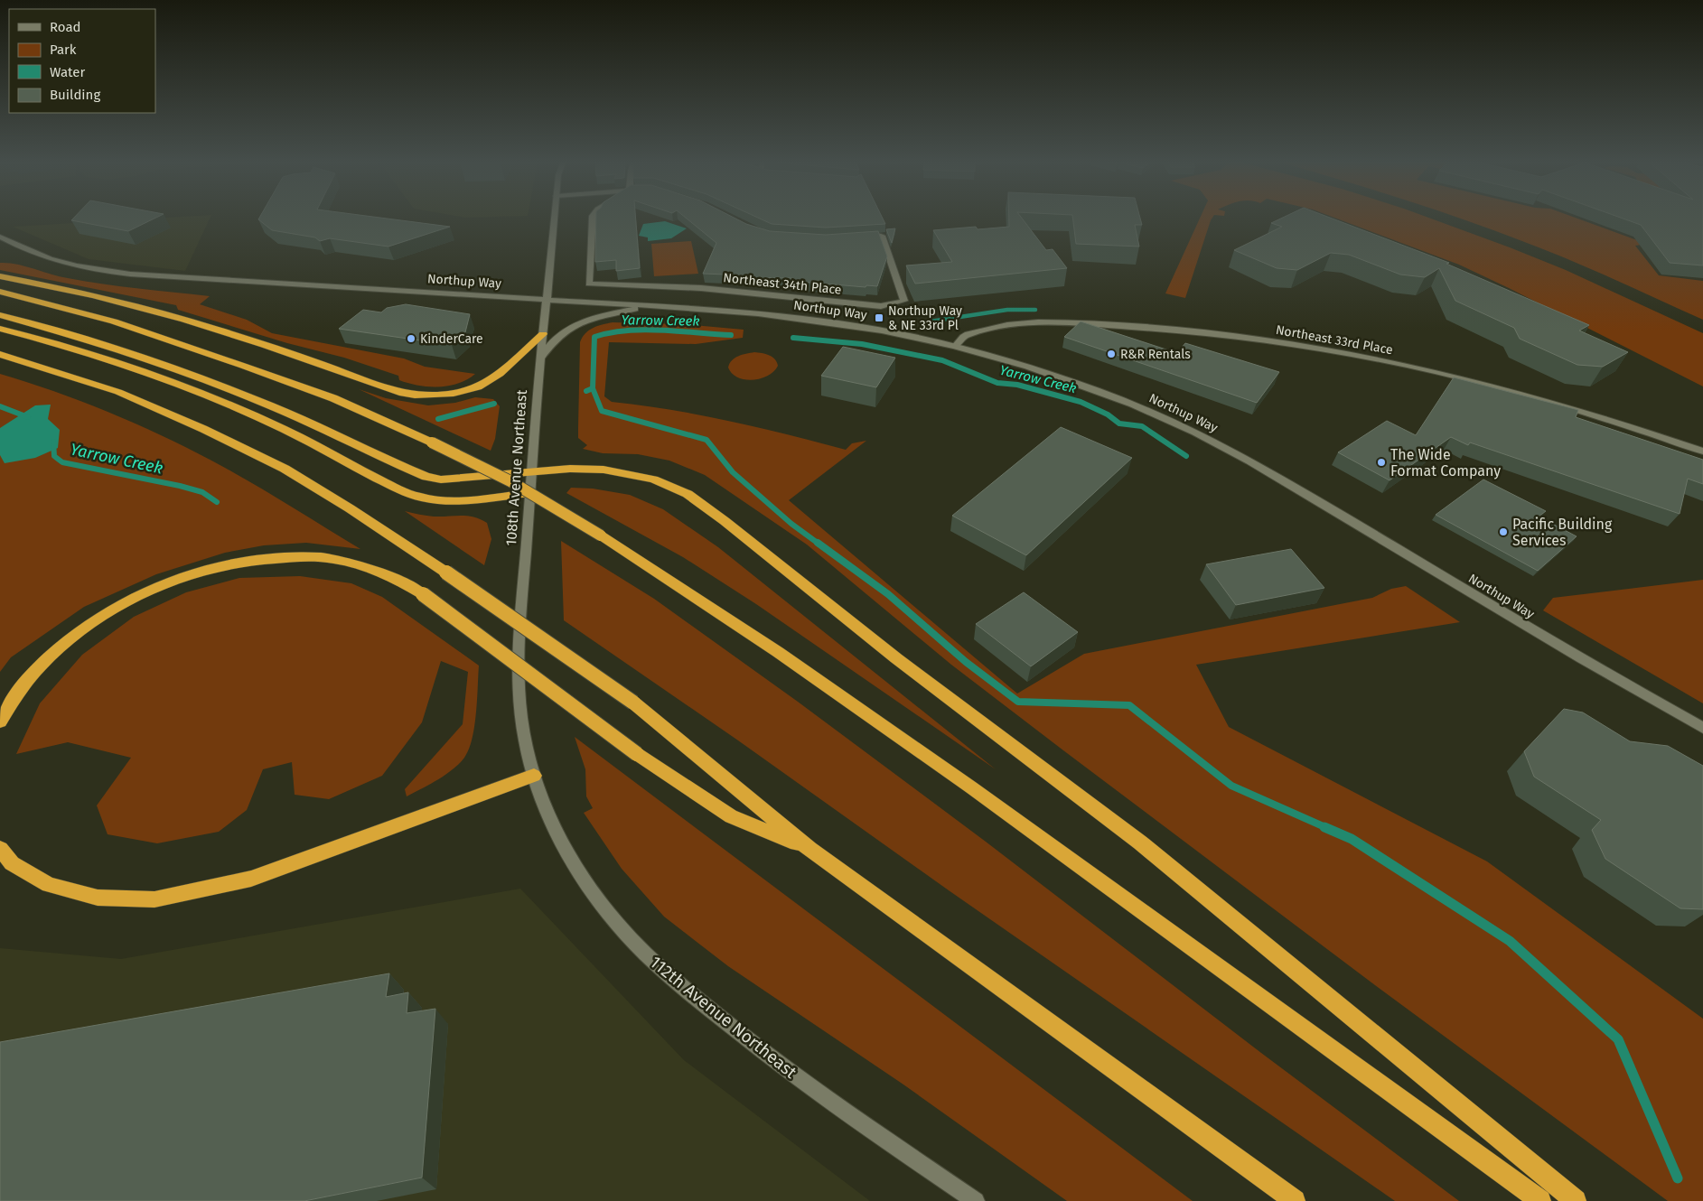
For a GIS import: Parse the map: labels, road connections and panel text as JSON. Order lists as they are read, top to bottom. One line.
{"streets":{"main road":["Northup Way","Northeast 34th Place","Northeast 33rd Place","108th Avenue Northeast","112th Avenue Northeast"]},"crossings":[["Northup Way","Northeast 33rd Place"],["Northup Way","108th Avenue Northeast"],["108th Avenue Northeast","112th Avenue Northeast"]],"water":["Yarrow Creek"],"places":{"transit":["Northup Way & NE 33rd Pl"],"other":["KinderCare","R&R Rentals","The Wide Format Company","Pacific Building Services"]},"legend":["Road","Park","Water","Building"]}
